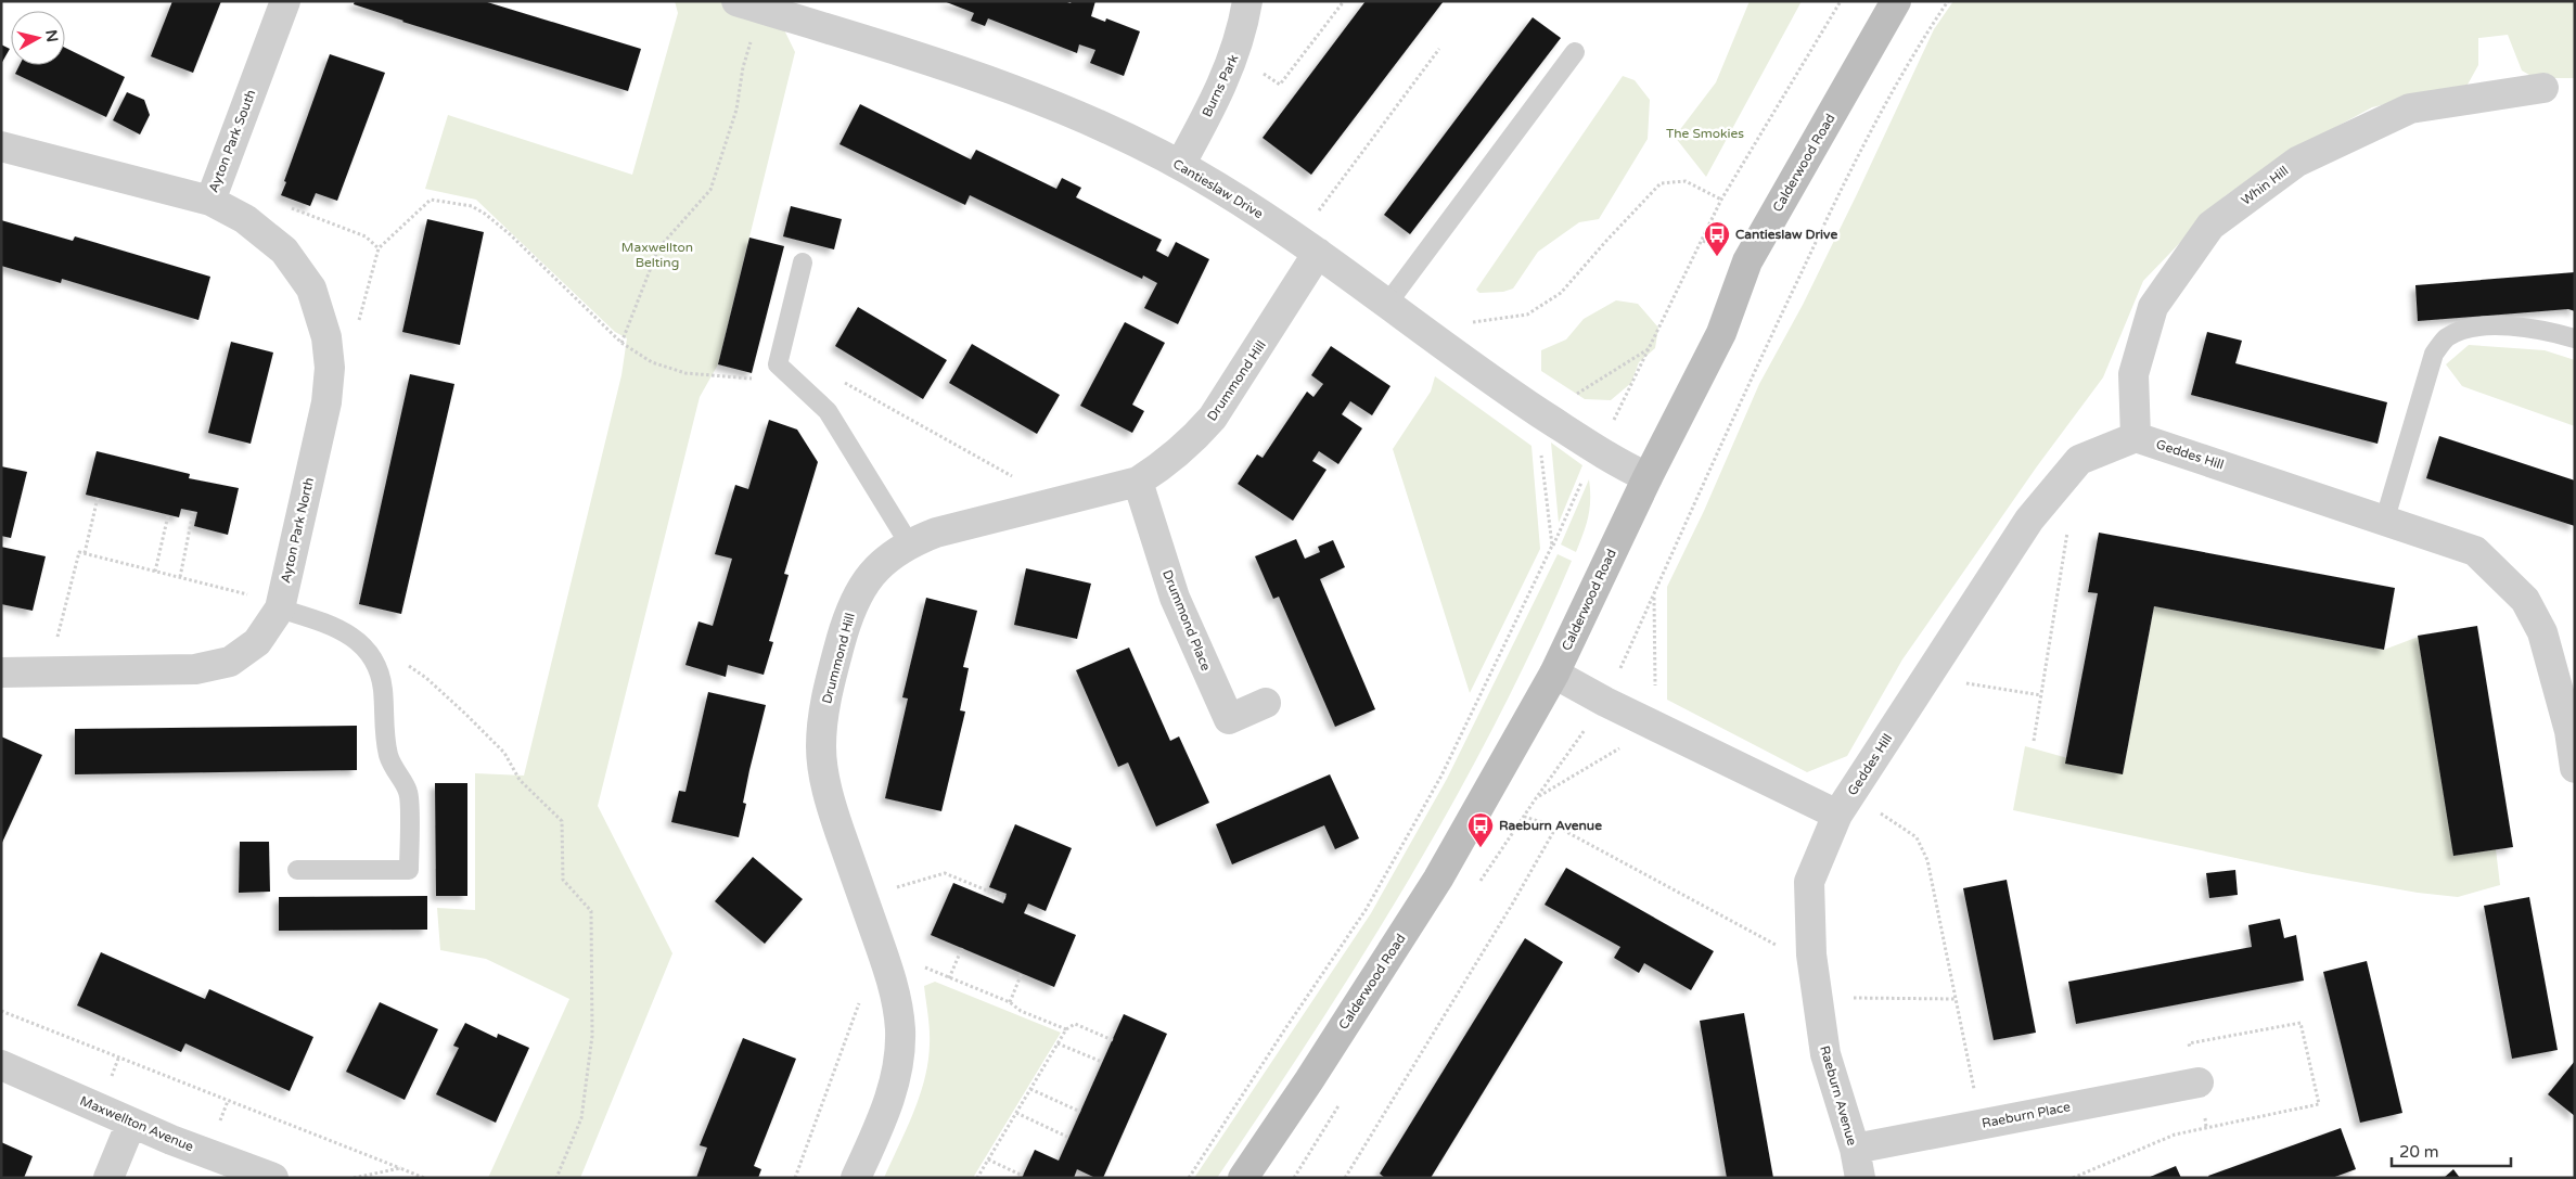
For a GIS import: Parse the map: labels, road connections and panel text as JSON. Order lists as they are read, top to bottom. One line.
{"streets":{"street":["Burns Park","Ayton Park South","Calderwood Road","Whin Hill","Cantieslaw Drive","Drummond Hill","Geddes Hill","Ayton Park North","Drummond Place","Raeburn Avenue","Raeburn Place","Maxwellton Avenue"]},"crossings":[["Burns Park","Cantieslaw Drive"],["Ayton Park South","Ayton Park North"],["Calderwood Road","Cantieslaw Drive"],["Whin Hill","Geddes Hill"],["Cantieslaw Drive","Drummond Hill"],["Drummond Hill","Drummond Place"],["Geddes Hill","Raeburn Avenue"],["Raeburn Avenue","Raeburn Place"]],"parks":["The Smokies","Maxwellton Belting"],"places":{"bus stop":["Cantieslaw Drive","Raeburn Avenue"]},"scale_bar":"20 m","north":"right"}
